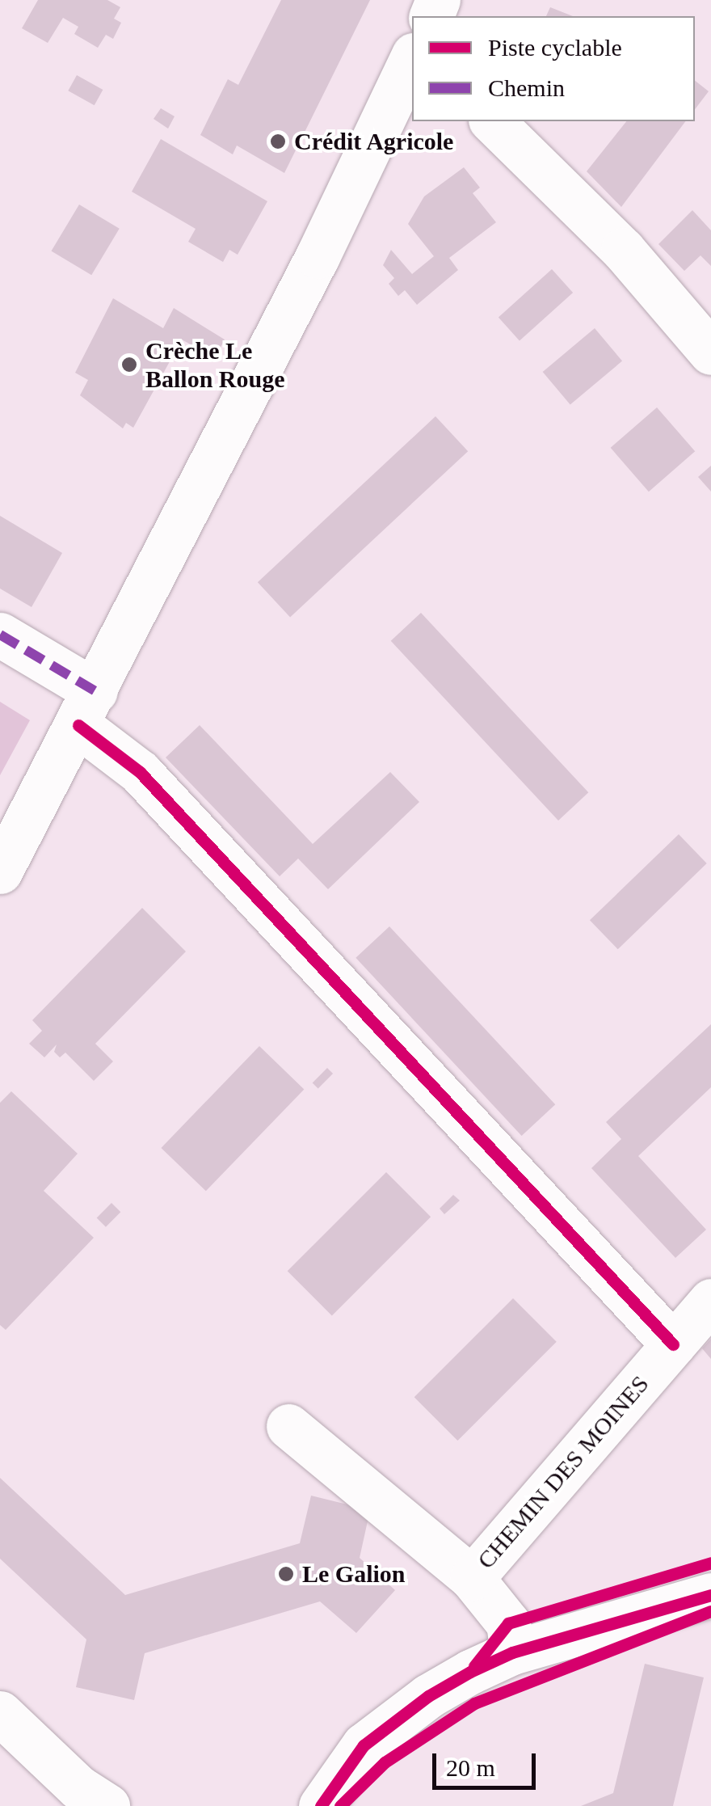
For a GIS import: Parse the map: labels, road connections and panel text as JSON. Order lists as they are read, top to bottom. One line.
{"streets":{"street":["CHEMIN DES MOINES"]},"places":["Crédit Agricole","Crèche Le Ballon Rouge","Le Galion"],"legend":["Piste cyclable","Chemin"],"scale_bar":"20 m"}
